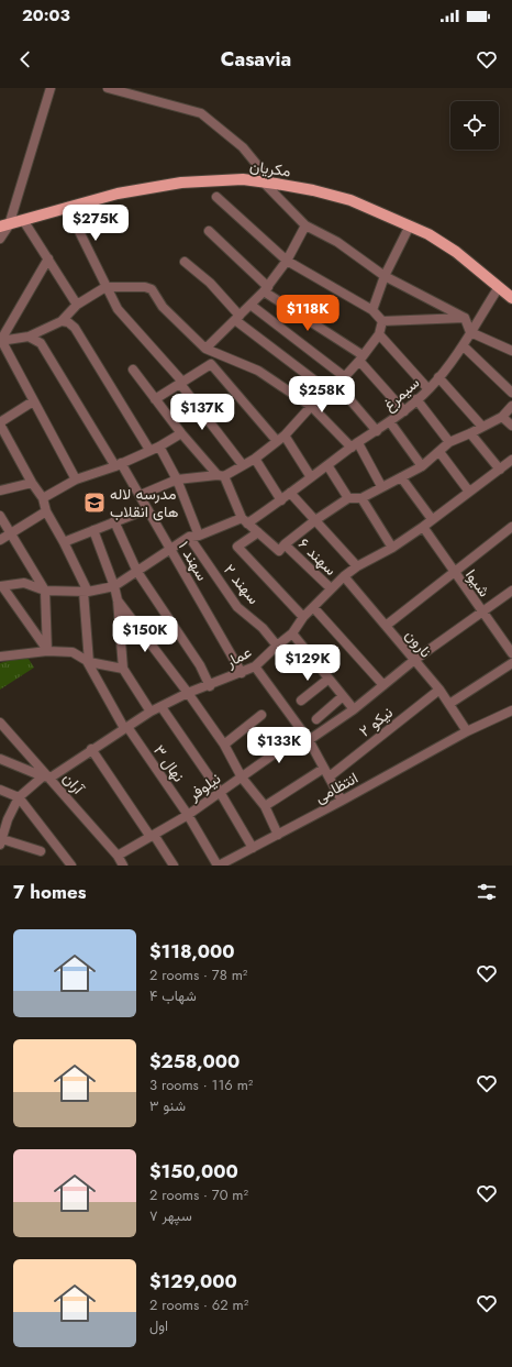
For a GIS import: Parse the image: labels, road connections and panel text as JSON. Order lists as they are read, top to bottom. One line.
{"streets":{"main road":["مکریان"],"street":["سیمرغ","سهند ۶","سهند ۱","شیوا","سهند ۲","نارون","عمار","نیکو ۲","نهال ۳","آران","نیلوفر","انتظامی"]},"crossings":[["مکریان","سیمرغ"],["سیمرغ","سهند ۶"],["سیمرغ","سهند ۱"],["سیمرغ","سهند ۲"],["سهند ۶","عمار"],["سهند ۱","عمار"],["شیوا","عمار"],["شیوا","نیلوفر"],["سهند ۲","عمار"],["نارون","عمار"],["نارون","نیکو ۲"],["نارون","نیلوفر"],["نارون","انتظامی"],["عمار","نهال ۳"],["عمار","آران"],["نهال ۳","نیلوفر"],["نهال ۳","انتظامی"],["آران","نیلوفر"]],"places":{"school or university":["مدرسه لاله های انقلاب"]},"page":{"status":"20:03","header":"Casavia","price":["$275K","$118K","$258K","$137K","$150K","$129K","$133K"],"heading":"7 homes","list":[{"name":"$118,000","note":"2 rooms · 78 m² · شهاب ۴"},{"name":"$258,000","note":"3 rooms · 116 m² · شنو ۳"},{"name":"$150,000","note":"2 rooms · 70 m² · سپهر ۷"},{"name":"$129,000","note":"2 rooms · 62 m² · اول"}]}}
